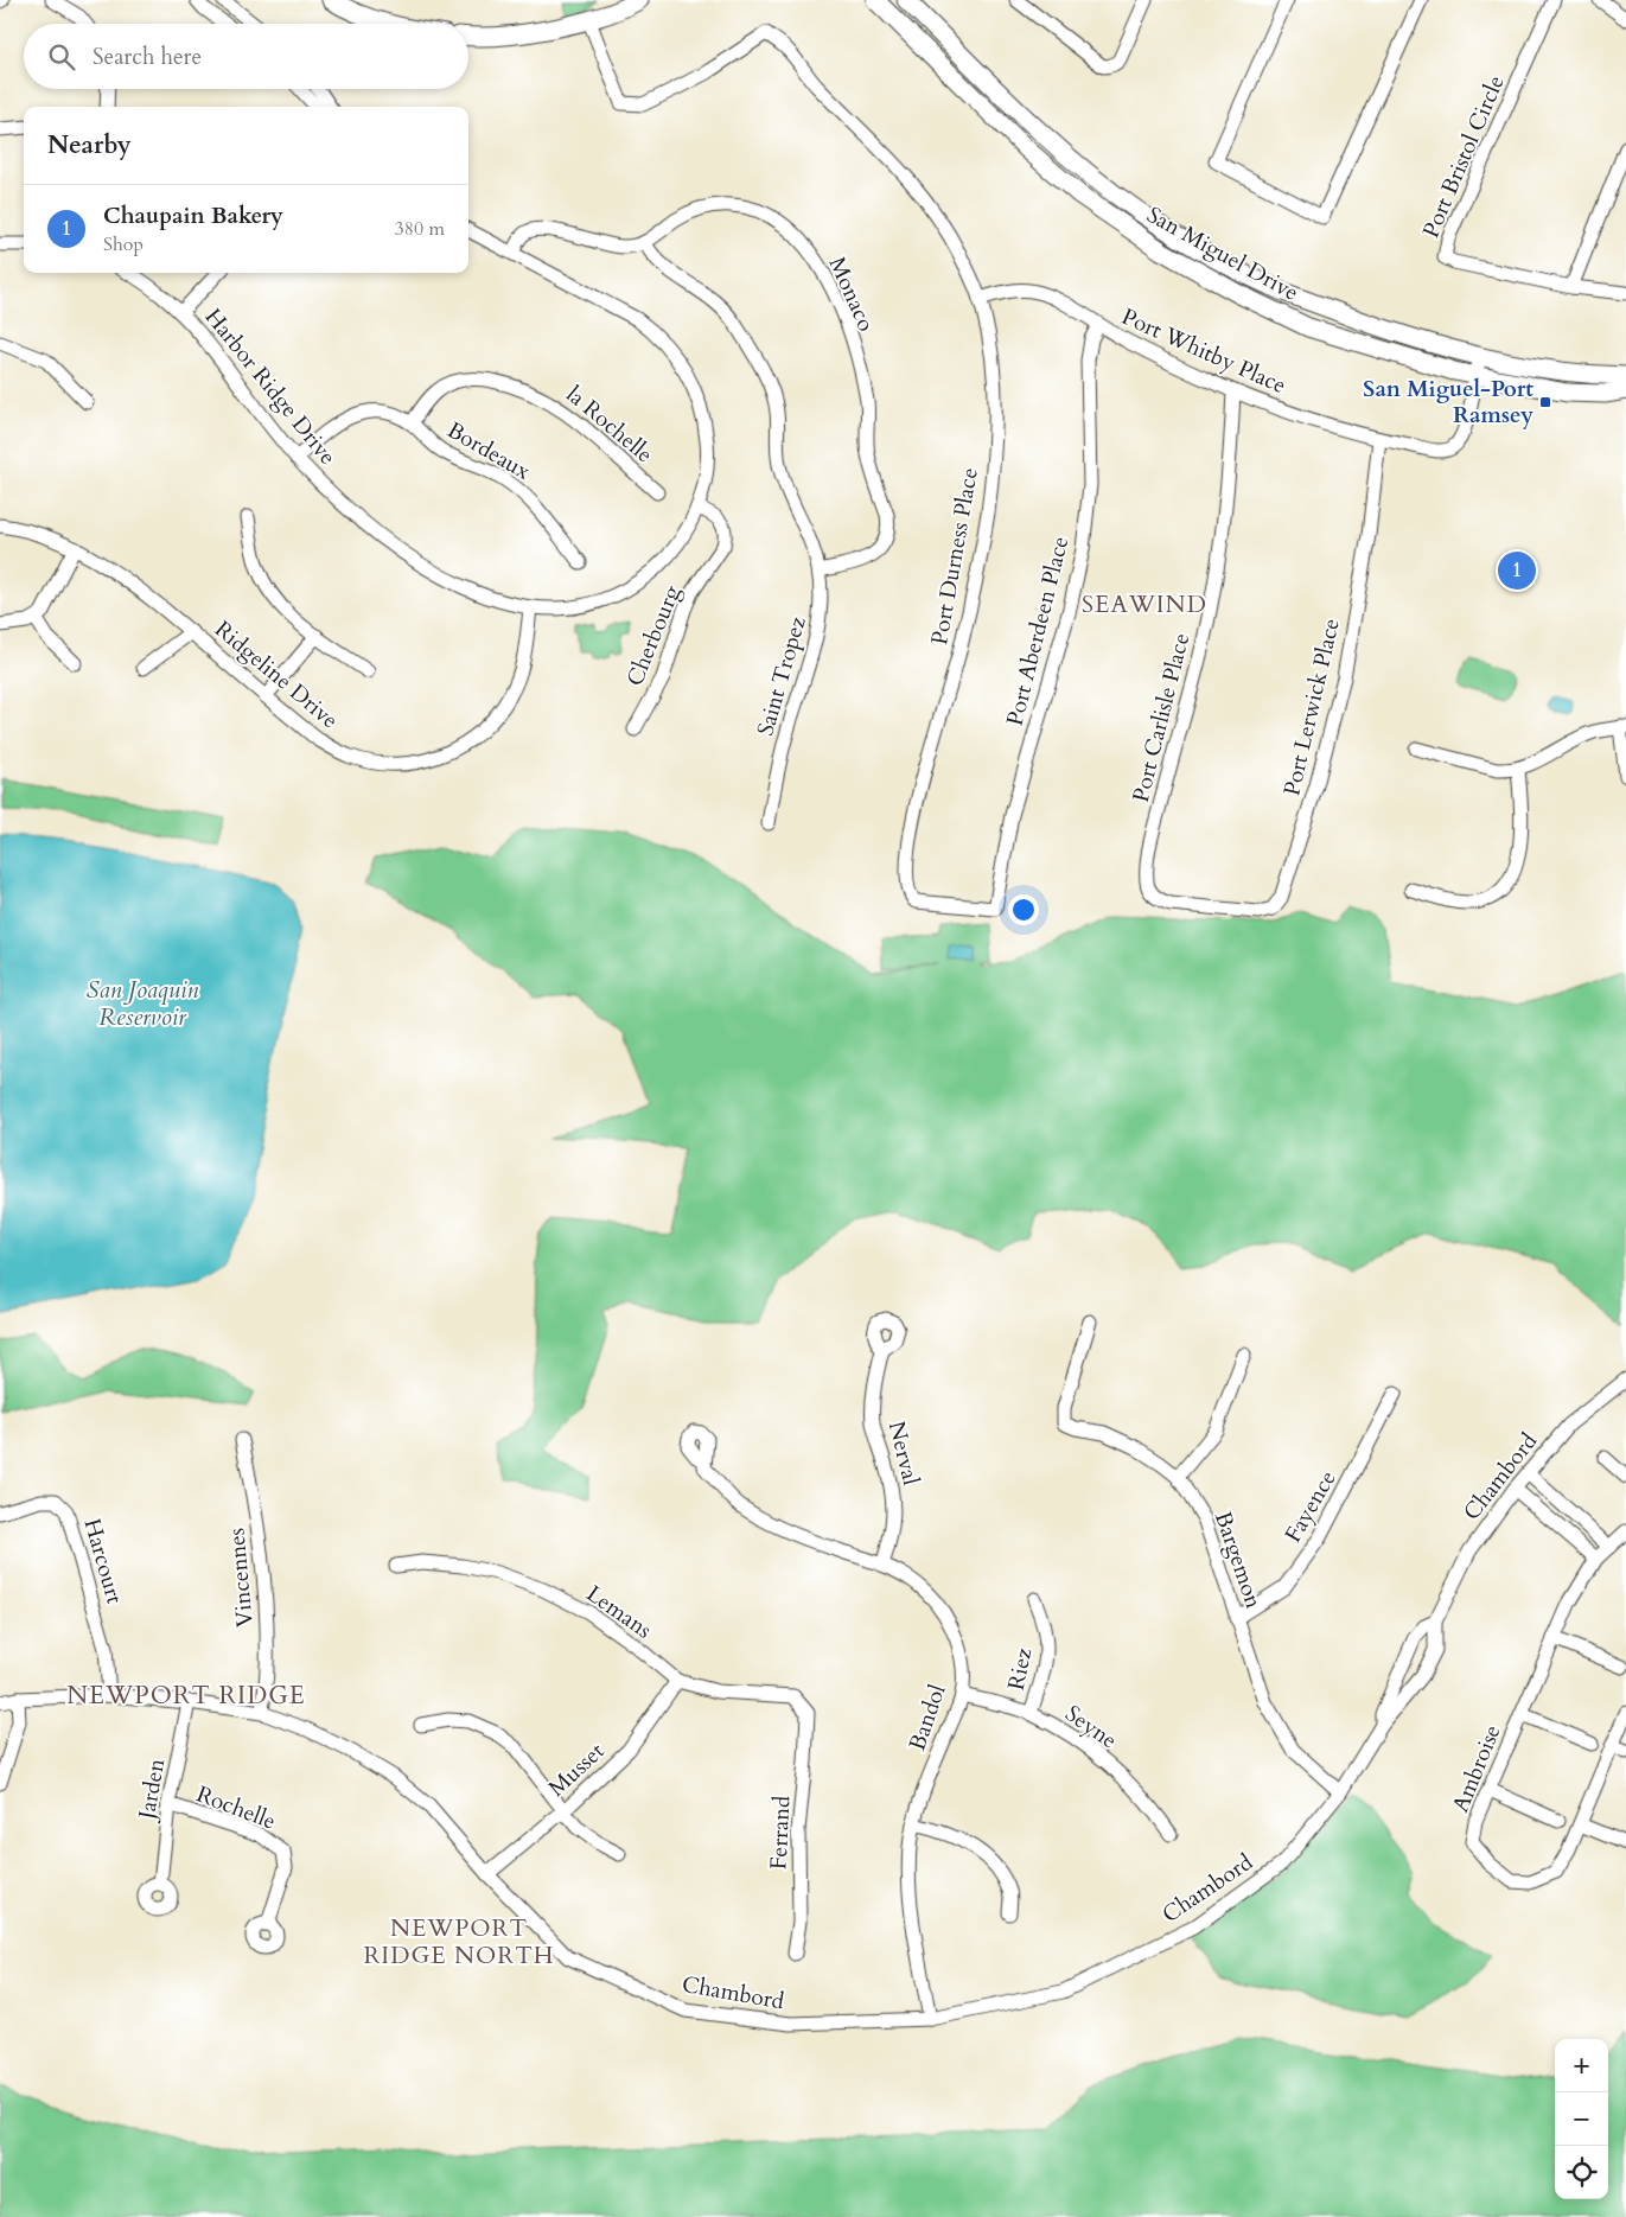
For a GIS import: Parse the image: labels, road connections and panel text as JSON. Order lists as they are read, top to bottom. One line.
{"streets":{"main road":["San Miguel Drive"],"street":["Port Bristol Circle","Monaco","Port Whitby Place","Harbor Ridge Drive","la Rochelle","Bordeaux","Port Durness Place","Port Aberdeen Place","Cherbourg","Ridgeline Drive","Saint Tropez","Port Lerwick Place","Port Carlisle Place","Nerval","Chambord","Fayence","Bargemon","Harcourt","Vincennes","Lemans","Riez","Bandol","Seyne","Ambroise","Musset","Jarden","Rochelle","Ferrand"]},"crossings":[["San Miguel Drive","Port Whitby Place"],["Monaco","Harbor Ridge Drive"],["Monaco","Saint Tropez"],["Port Whitby Place","Port Durness Place"],["Port Whitby Place","Port Aberdeen Place"],["Port Whitby Place","Port Lerwick Place"],["Port Whitby Place","Port Carlisle Place"],["Harbor Ridge Drive","Bordeaux"],["Harbor Ridge Drive","Cherbourg"],["Harbor Ridge Drive","Ridgeline Drive"],["la Rochelle","Bordeaux"],["Port Durness Place","Port Aberdeen Place"],["Port Lerwick Place","Port Carlisle Place"],["Nerval","Bandol"],["Chambord","Bargemon"],["Chambord","Harcourt"],["Chambord","Vincennes"],["Chambord","Bandol"],["Chambord","Musset"],["Chambord","Jarden"],["Fayence","Bargemon"],["Lemans","Musset"],["Lemans","Ferrand"],["Riez","Seyne"],["Bandol","Seyne"],["Jarden","Rochelle"]],"districts":["SEAWIND","NEWPORT RIDGE","NEWPORT RIDGE NORTH"],"water":["San Joaquin Reservoir"],"places":{"transit":["San Miguel-Port Ramsey"]},"page":{"search":"Search here","heading":"Nearby","list":[{"mark":"1","name":"Chaupain Bakery","note":"Shop","value":"380 m"}],"pins":"1","map_buttons":["+","−"]}}
